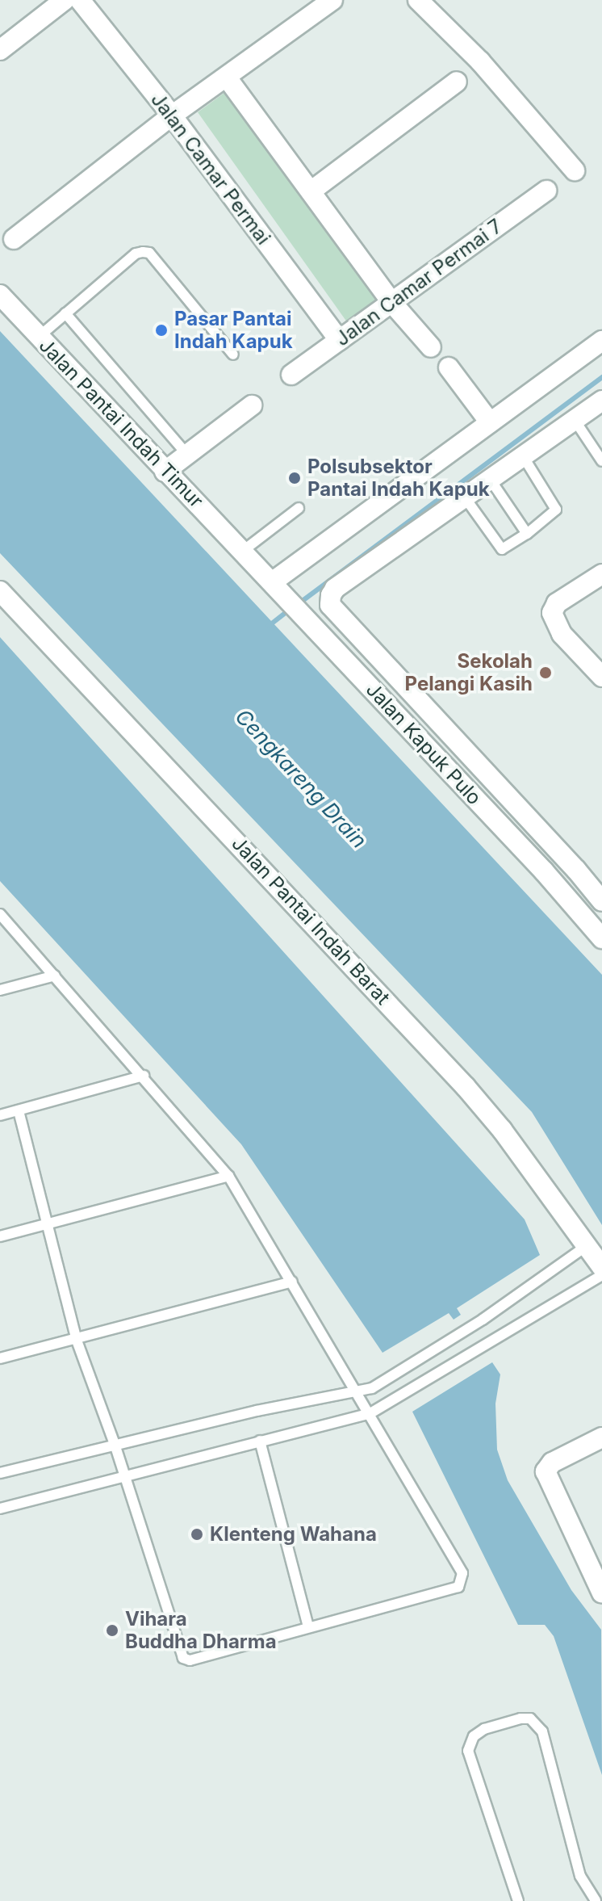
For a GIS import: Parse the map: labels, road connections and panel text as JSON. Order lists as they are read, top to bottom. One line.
{"streets":{"street":["Jalan Camar Permai","Jalan Camar Permai 7","Jalan Pantai Indah Timur","Jalan Kapuk Pulo","Jalan Pantai Indah Barat"]},"crossings":[["Jalan Camar Permai","Jalan Camar Permai 7"],["Jalan Pantai Indah Timur","Jalan Kapuk Pulo"]],"water":["Cengkareng Drain"],"places":["Pasar Pantai Indah Kapuk","Polsubsektor Pantai Indah Kapuk","Sekolah Pelangi Kasih","Klenteng Wahana","Vihara Buddha Dharma"]}
